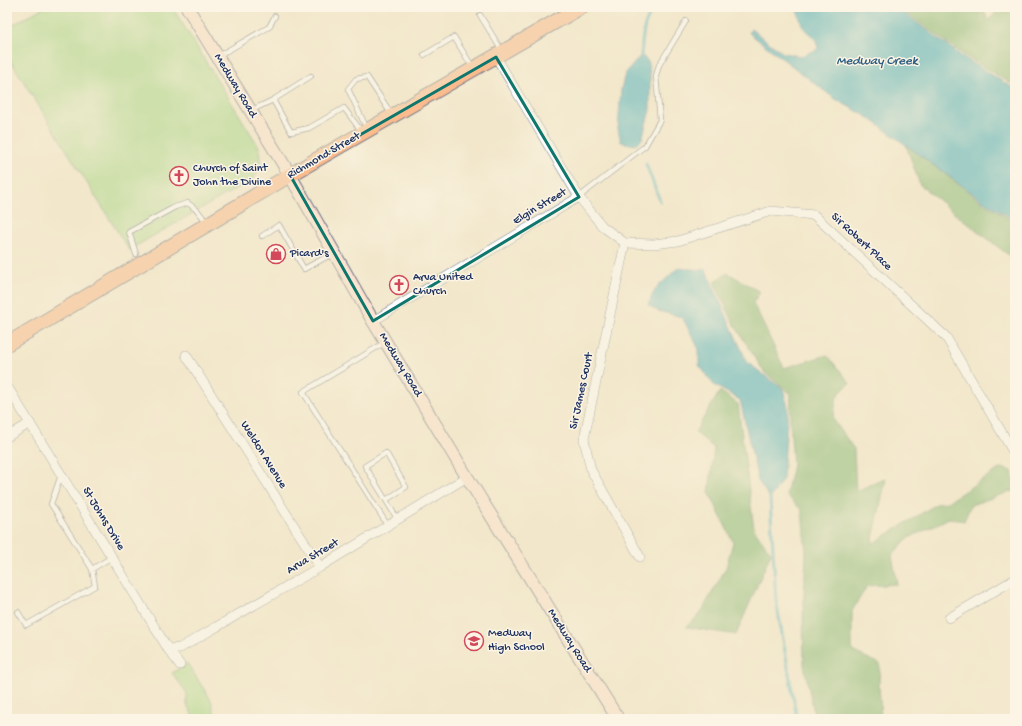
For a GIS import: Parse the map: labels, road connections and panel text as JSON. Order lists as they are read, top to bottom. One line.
{"streets":{"main road":["Medway Road","Richmond Street"],"street":["Elgin Street","Sir Robert Place","Sir James Court","Weldon Avenue","St Johns Drive","Arva Street"]},"crossings":[["Medway Road","Richmond Street"],["Medway Road","Elgin Street"],["Medway Road","Arva Street"],["Richmond Street","Elgin Street"],["Sir Robert Place","Sir James Court"],["Weldon Avenue","Arva Street"],["St Johns Drive","Arva Street"]],"water":["Medway Creek"],"places":{"church":["Church of Saint John the Divine","Arva United Church"],"shop":["Picard's"],"school or university":["Medway High School"]}}
